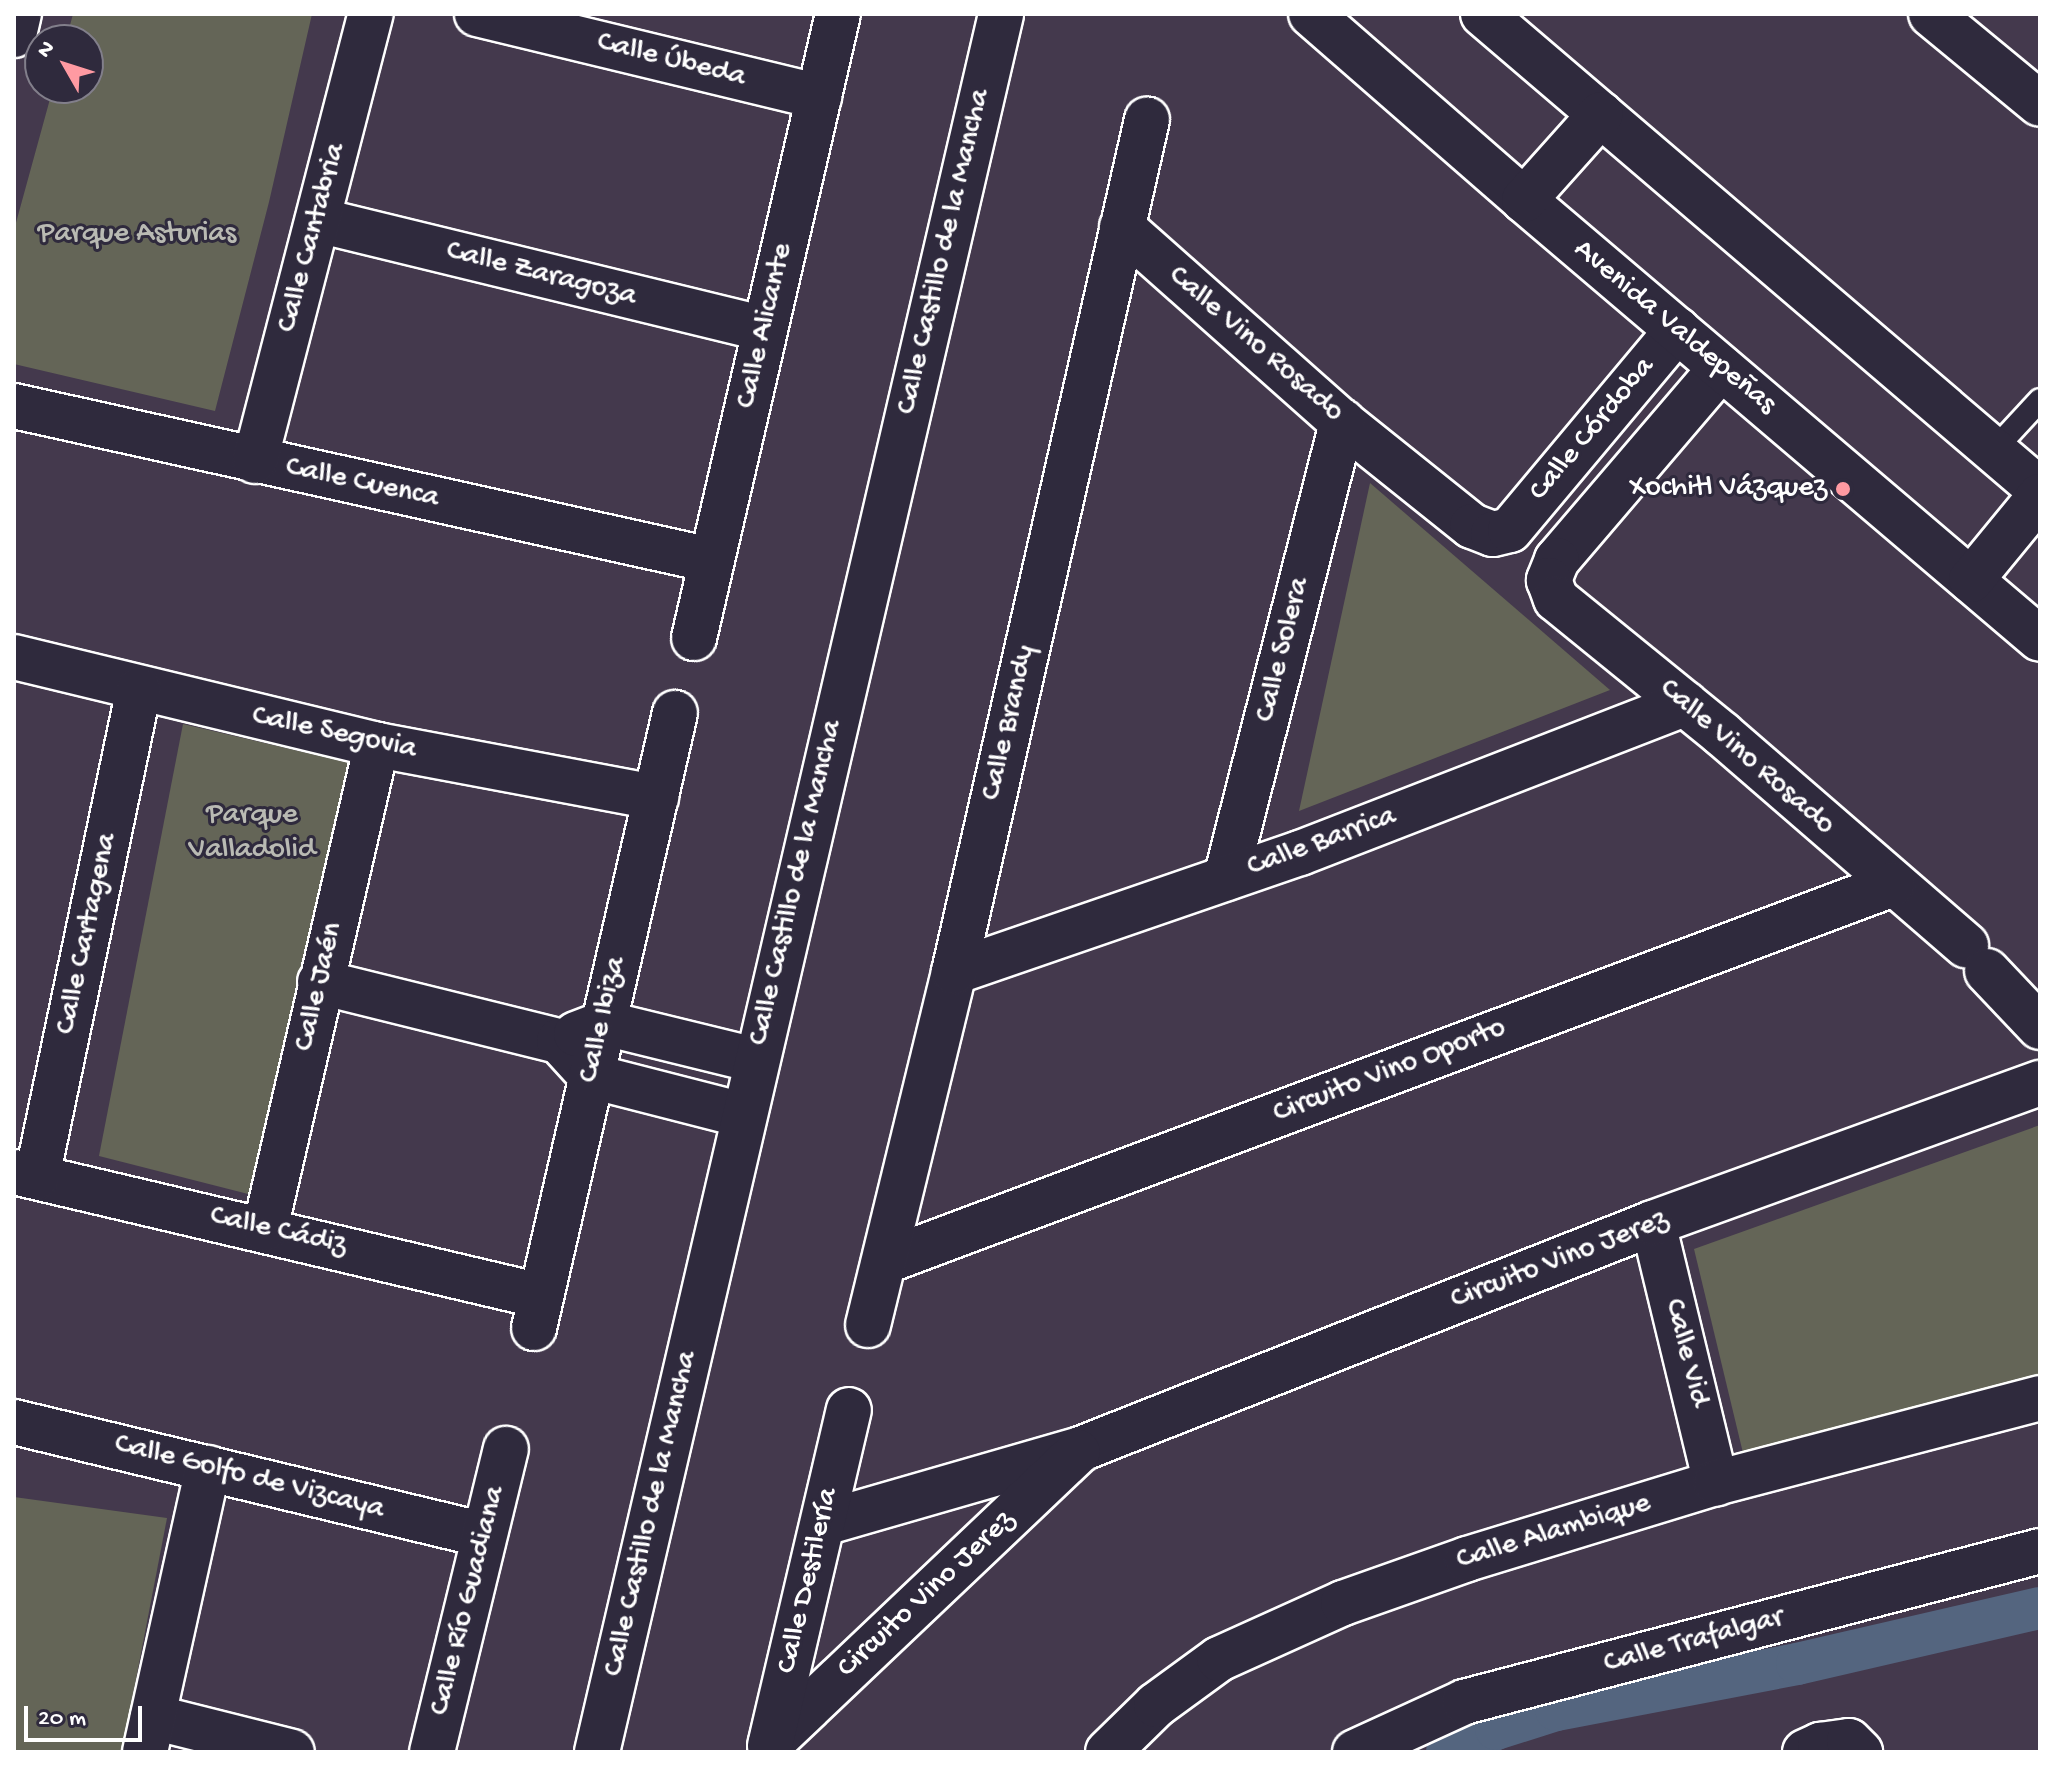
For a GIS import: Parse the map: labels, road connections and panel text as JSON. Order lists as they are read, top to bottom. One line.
{"streets":{"street":["Calle Úbeda","Calle Cantabria","Calle Castillo de la Mancha","Calle Zaragoza","Calle Alicante","Avenida Valdepeñas","Calle Vino Rosado","Calle Córdoba","Calle Cuenca","Calle Solera","Calle Brandy","Calle Segovia","Calle Barrica","Calle Cartagena","Calle Jaén","Calle Ibiza","Circuito Vino Oporto","Calle Cádiz","Circuito Vino Jerez","Calle Vid","Calle Golfo de Vizcaya","Calle Alambique","Calle Destilería","Calle Río Guadiana","Calle Trafalgar"]},"crossings":[["Calle Úbeda","Calle Alicante"],["Calle Cantabria","Calle Zaragoza"],["Calle Cantabria","Calle Cuenca"],["Calle Zaragoza","Calle Alicante"],["Calle Alicante","Calle Cuenca"],["Avenida Valdepeñas","Calle Córdoba"],["Calle Vino Rosado","Calle Córdoba"],["Calle Vino Rosado","Calle Solera"],["Calle Vino Rosado","Calle Brandy"],["Calle Vino Rosado","Calle Barrica"],["Calle Vino Rosado","Circuito Vino Oporto"],["Calle Solera","Calle Barrica"],["Calle Brandy","Calle Barrica"],["Calle Brandy","Circuito Vino Oporto"],["Calle Segovia","Calle Cartagena"],["Calle Segovia","Calle Jaén"],["Calle Segovia","Calle Ibiza"],["Calle Cartagena","Calle Cádiz"],["Calle Jaén","Calle Cádiz"],["Calle Ibiza","Calle Cádiz"],["Circuito Vino Jerez","Calle Vid"],["Circuito Vino Jerez","Calle Destilería"],["Calle Vid","Calle Alambique"],["Calle Golfo de Vizcaya","Calle Río Guadiana"]],"parks":["Parque Asturias","Parque Valladolid"],"places":["Xochitl Vázquez"],"scale_bar":"20 m","north":"top left"}
